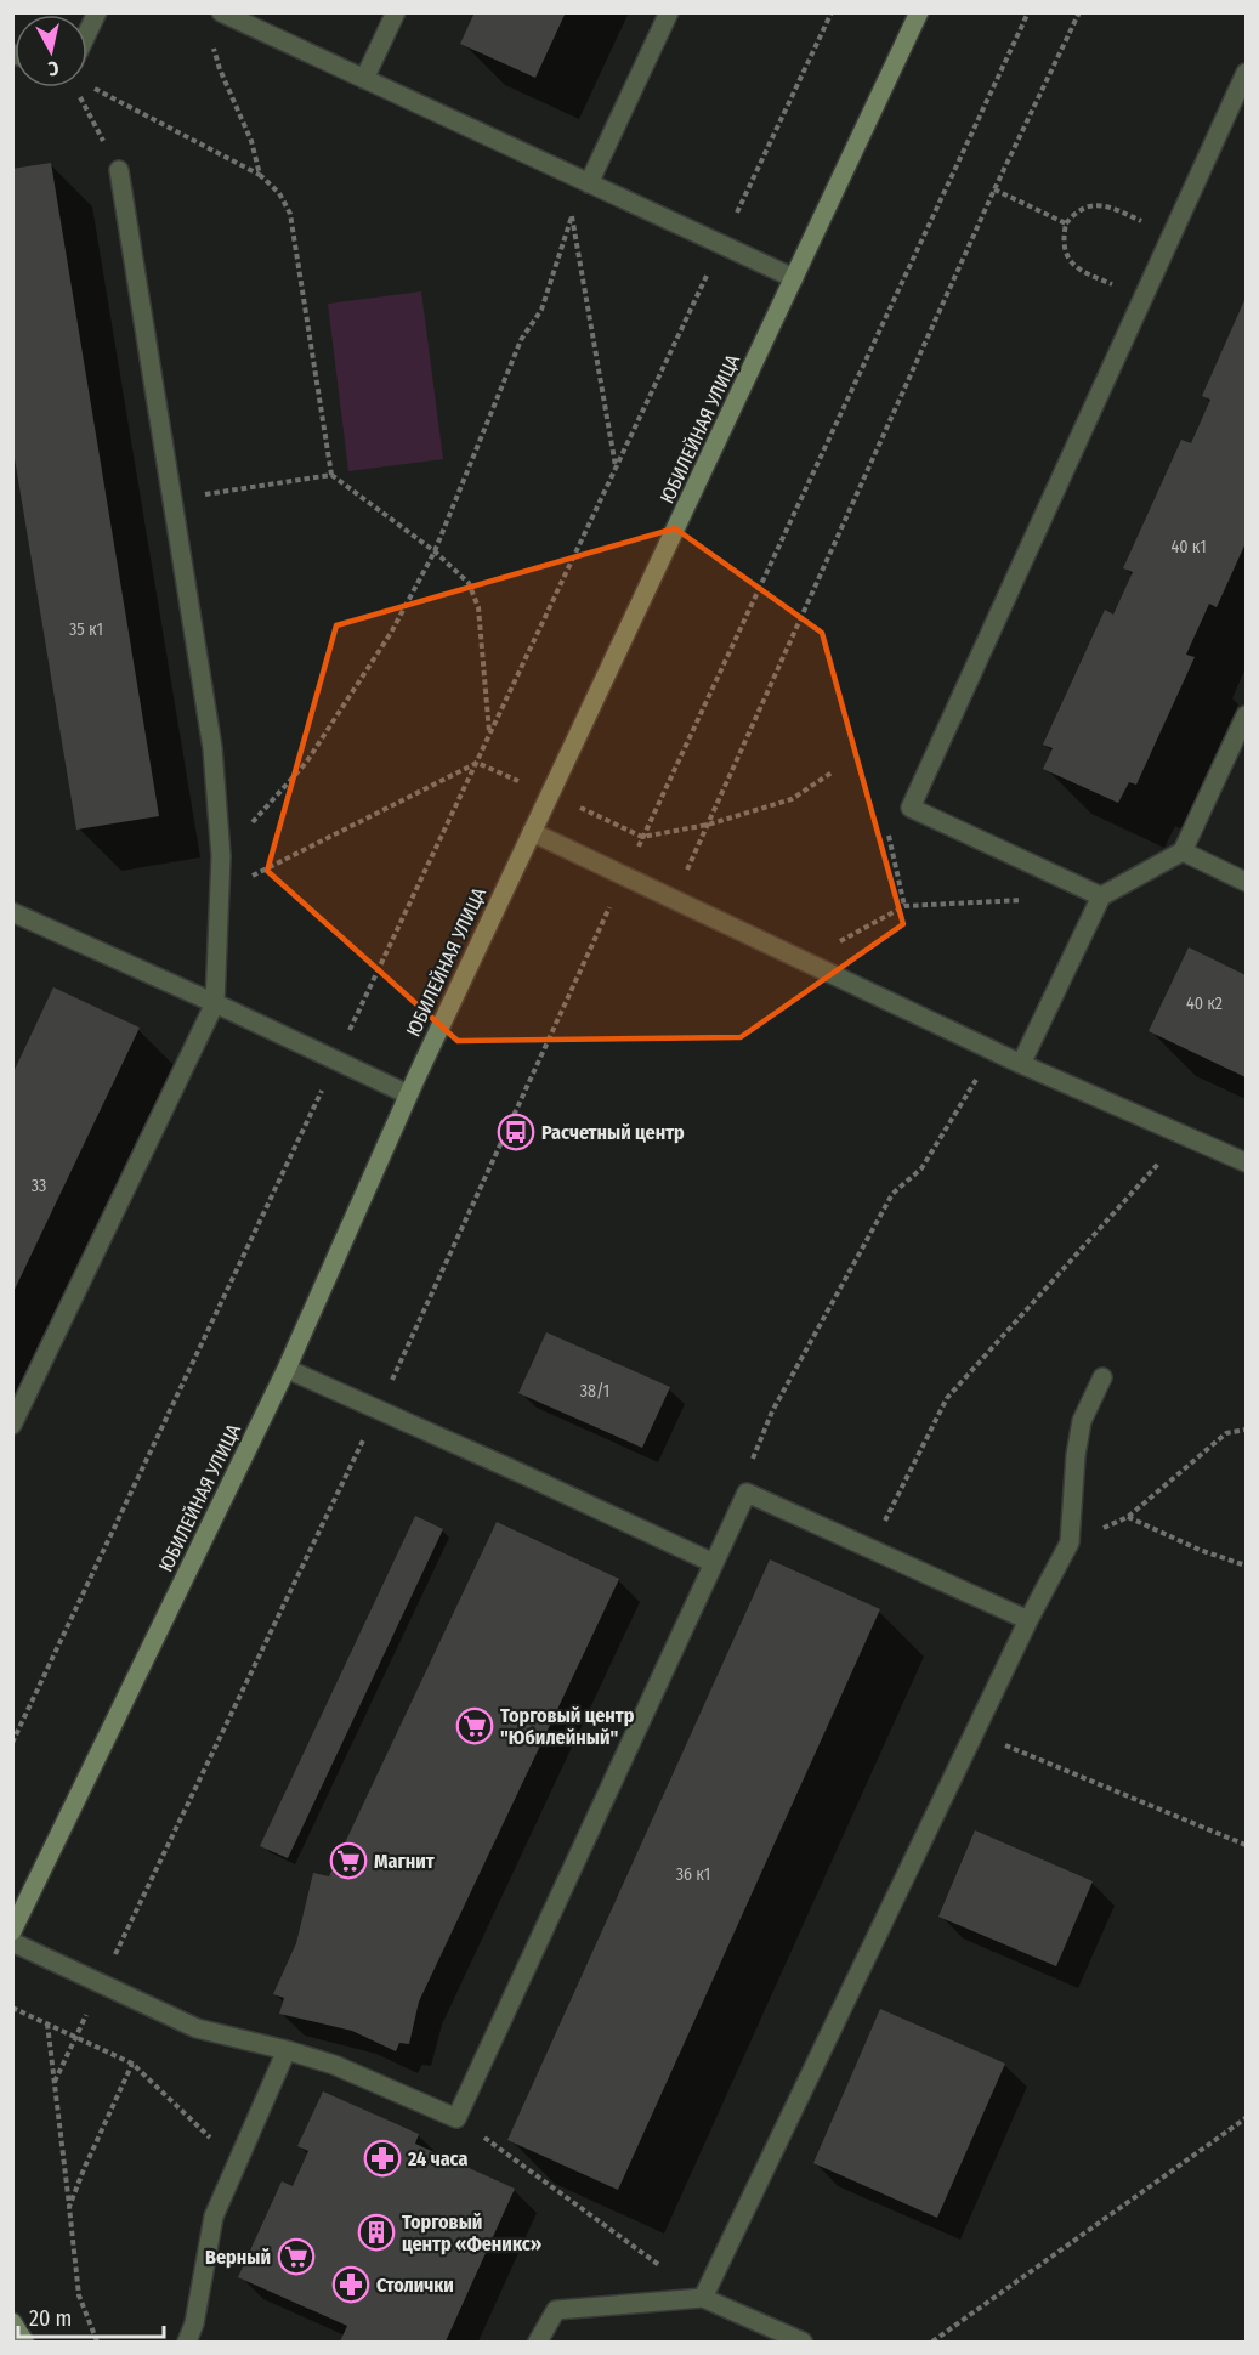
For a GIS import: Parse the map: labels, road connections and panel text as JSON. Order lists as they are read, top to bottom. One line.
{"streets":{"street":["ЮБИЛЕЙНАЯ УЛИЦА"]},"places":{"bus stop":["Расчетный центр"],"supermarket":["Торговый центр \"Юбилейный\"","Магнит","Верный"],"pharmacy":["24 часа","Столички"],"building":["Торговый центр «Феникс»"]},"house_numbers":["40 к1","35 к1","40 к2","33","38/1","36 к1"],"scale_bar":"20 m","north":"bottom"}
